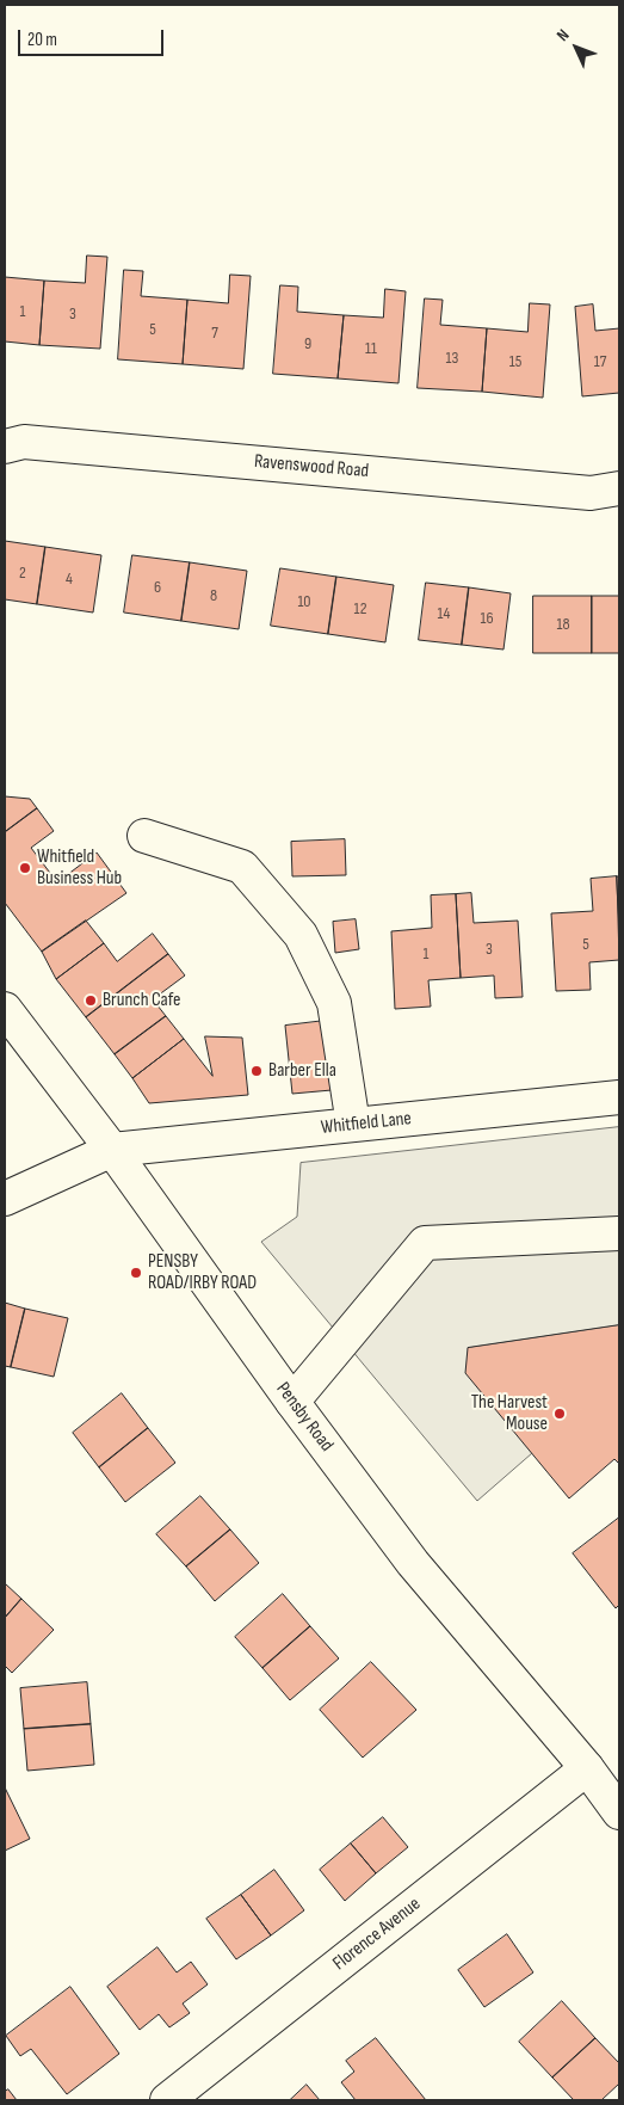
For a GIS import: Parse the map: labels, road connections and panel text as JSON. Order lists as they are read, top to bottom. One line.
{"streets":{"street":["Ravenswood Road","Whitfield Lane","Pensby Road","Florence Avenue"]},"crossings":[["Whitfield Lane","Pensby Road"],["Pensby Road","Florence Avenue"]],"places":["Whitfield Business Hub","Brunch Cafe","Barber Ella","PENSBY ROAD/IRBY ROAD","The Harvest Mouse"],"house_numbers":["1","3","5","7","9","11","13","15","17","2","4","6","8","10","12","14","16","18","5","3","1"],"scale_bar":"20 m","north":"top left"}
